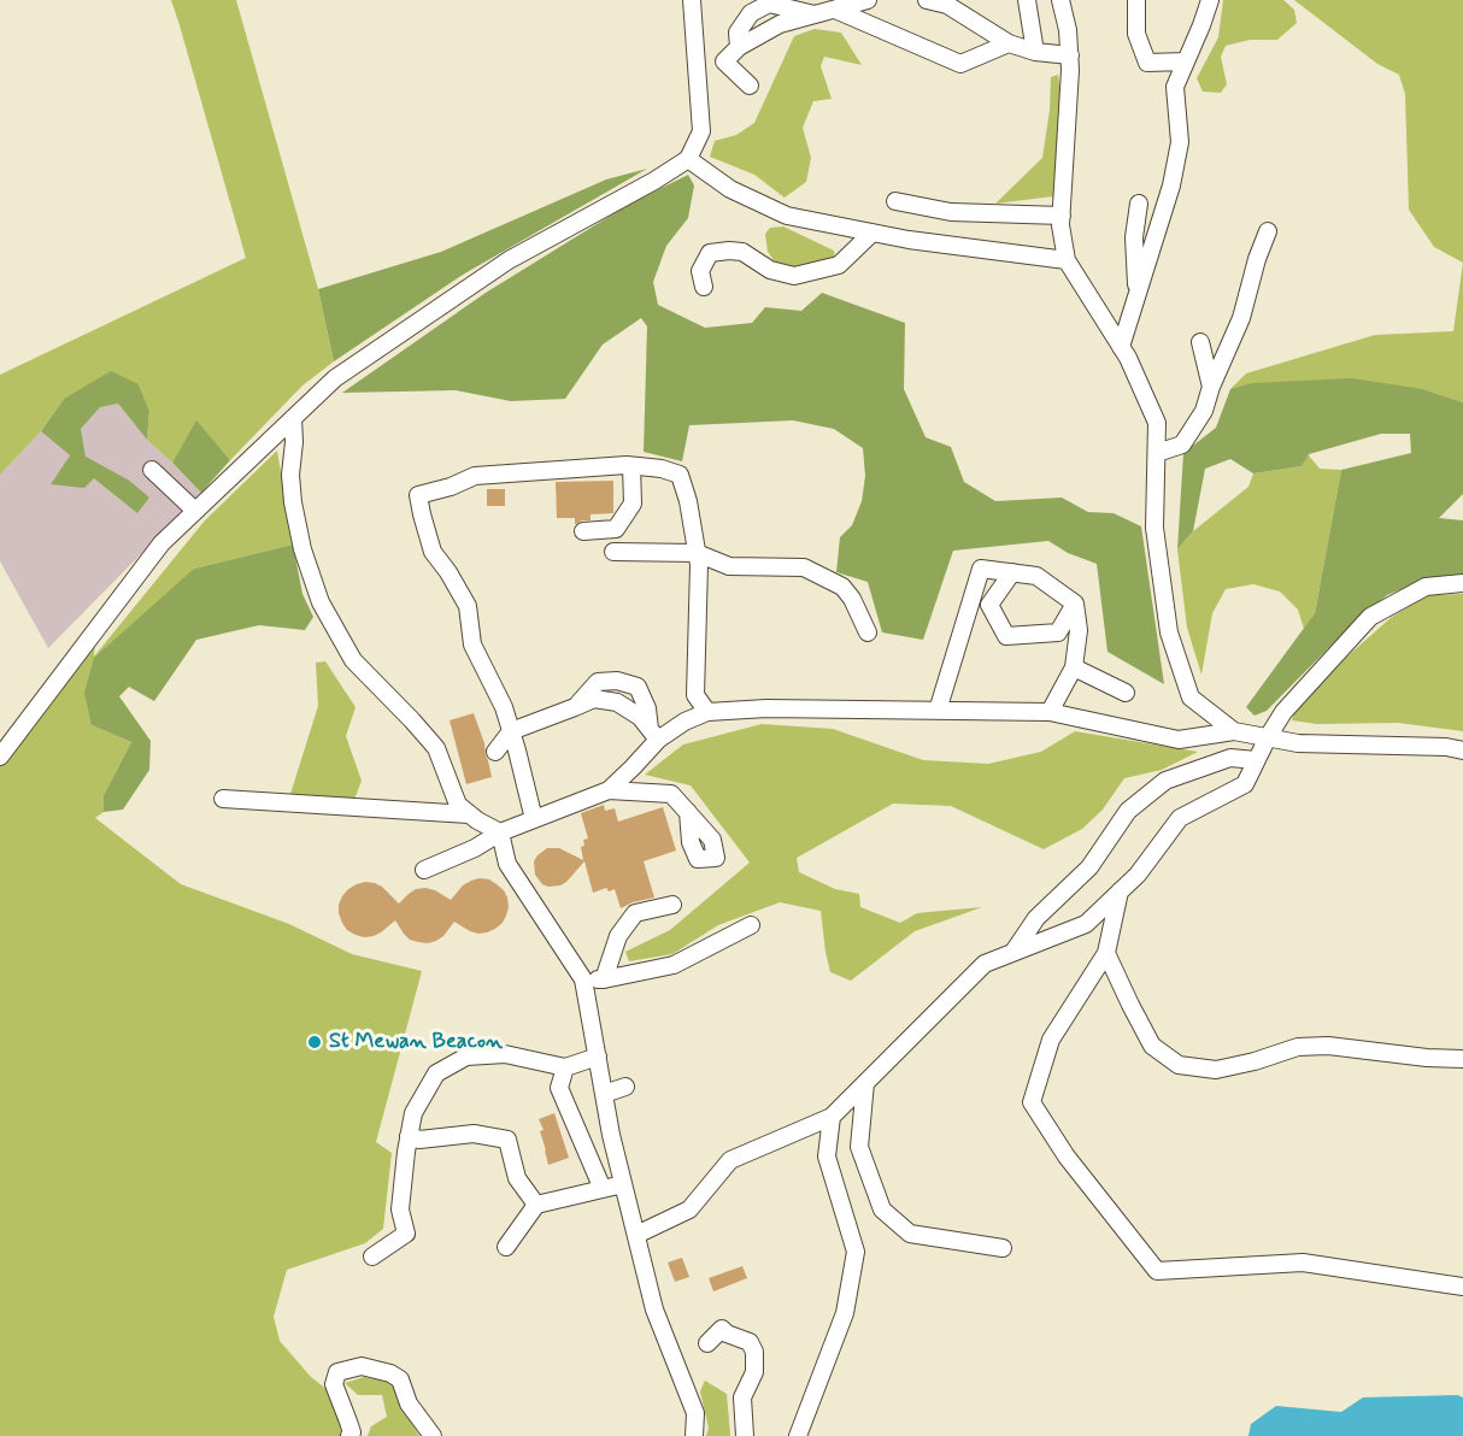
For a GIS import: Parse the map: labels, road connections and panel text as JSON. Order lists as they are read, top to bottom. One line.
{"places":["St Mewan Beacon"]}
